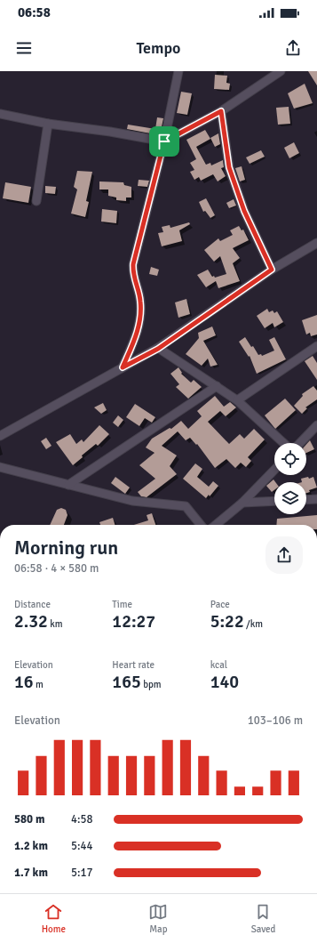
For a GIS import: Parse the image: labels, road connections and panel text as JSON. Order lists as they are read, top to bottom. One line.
{"page":{"status":"06:58","header":"Tempo","heading":["Morning run","06:58 · 4 × 580 m"],"stats":[["Distance","2.32 km"],["Time","12:27"],["Pace","5:22 /km"],["Elevation","16 m"],["Heart rate","165 bpm"],["kcal","140"]],"chart":["Elevation","103–106 m"],"list":[{"name":"580 m","note":"4:58"},{"name":"1.2 km","note":"5:44"},{"name":"1.7 km","note":"5:17"}],"tabs":["Home","Map","Saved"]}}
